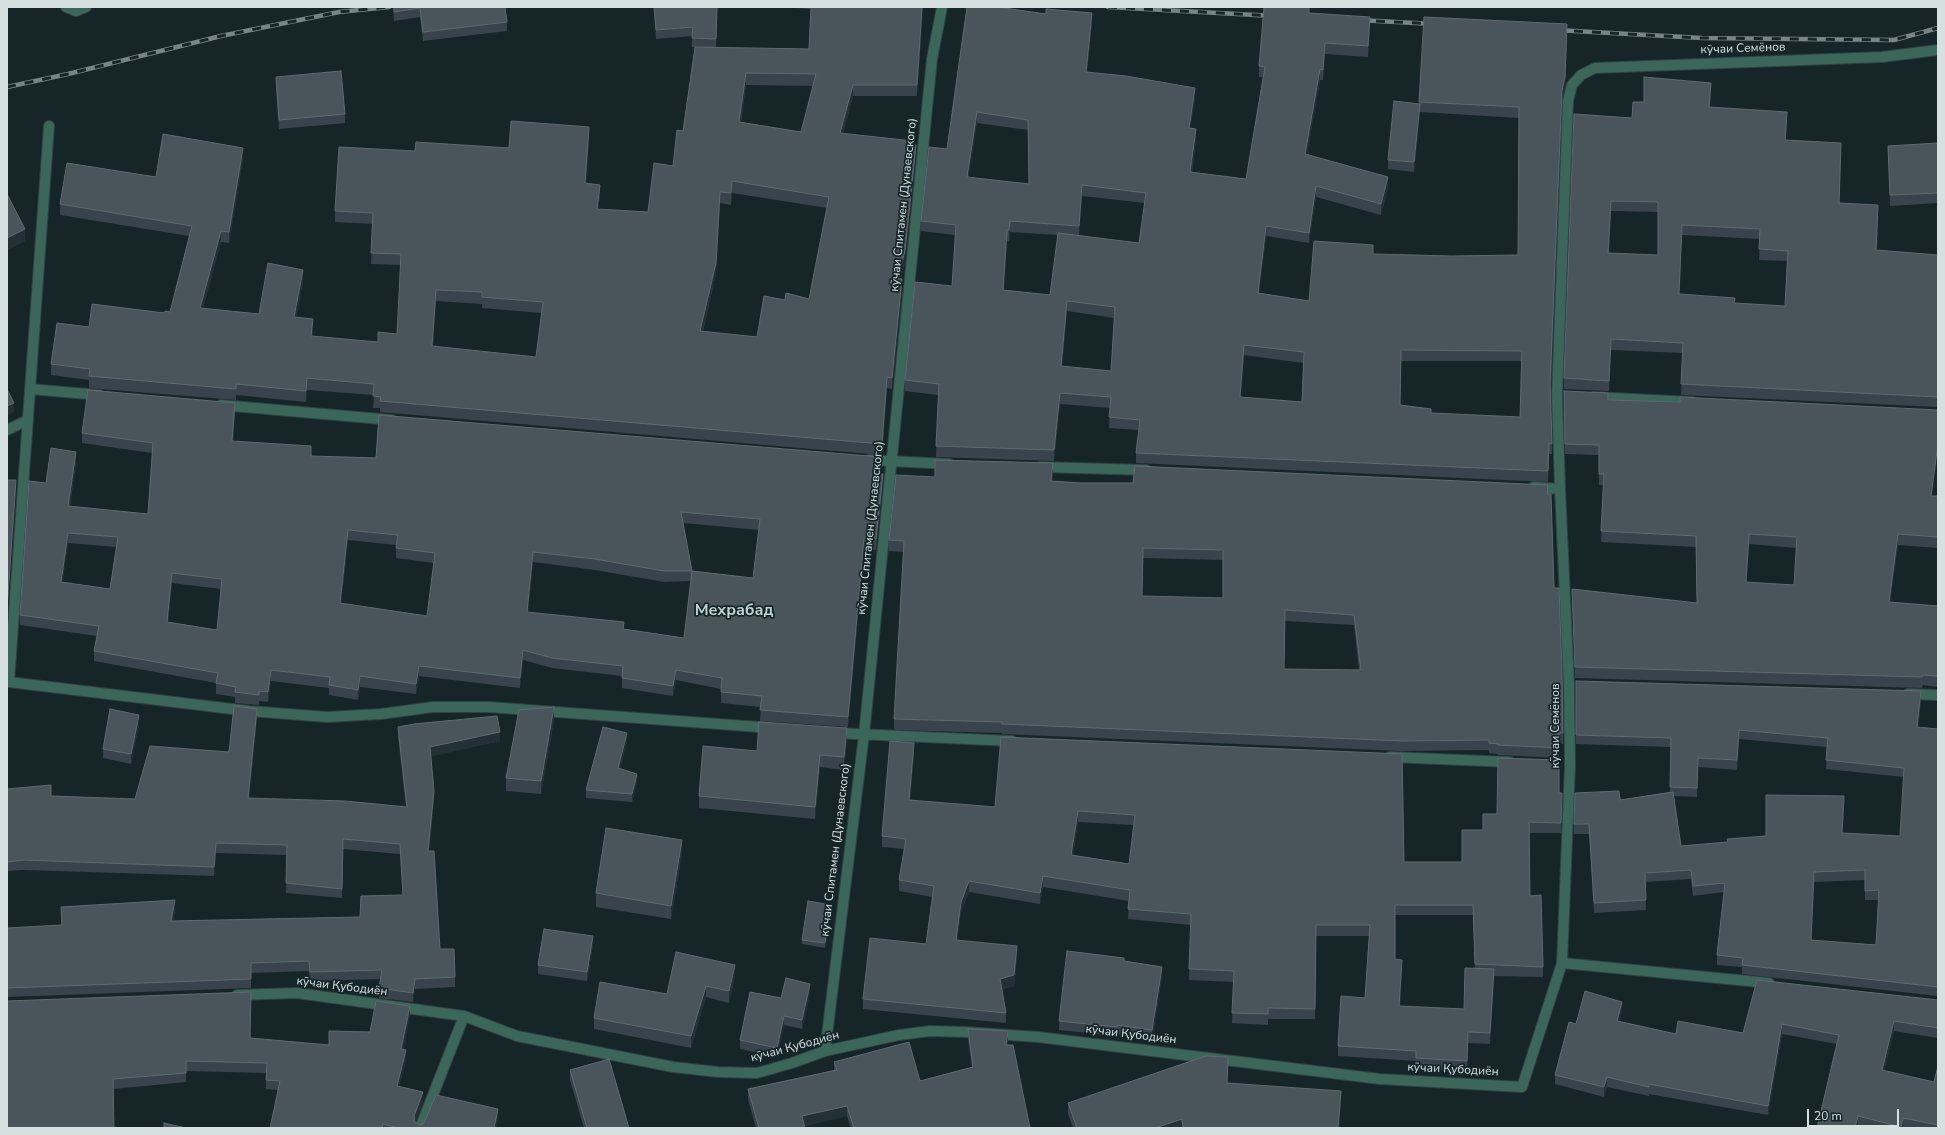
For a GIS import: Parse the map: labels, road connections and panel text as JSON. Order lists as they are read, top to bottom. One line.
{"streets":{"street":["кӯчаи Семёнов","кӯчаи Спитамен (Дунаевского)","кӯчаи Қубодиён"]},"crossings":[["кӯчаи Семёнов","кӯчаи Қубодиён"],["кӯчаи Спитамен (Дунаевского)","кӯчаи Қубодиён"]],"districts":["Мехрабад"],"scale_bar":"20 m"}
